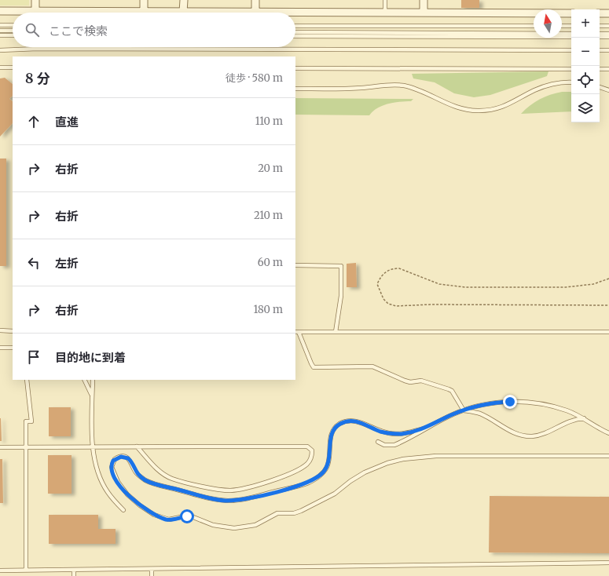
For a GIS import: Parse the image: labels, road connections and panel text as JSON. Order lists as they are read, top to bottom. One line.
{"north":"top","page":{"map_buttons":["+","−"],"search":"ここで検索","heading":["8 分","徒歩 · 580 m"],"list":[["直進","110 m"],["右折","20 m"],["右折","210 m"],["左折","60 m"],["右折","180 m"],"目的地に到着"]}}
